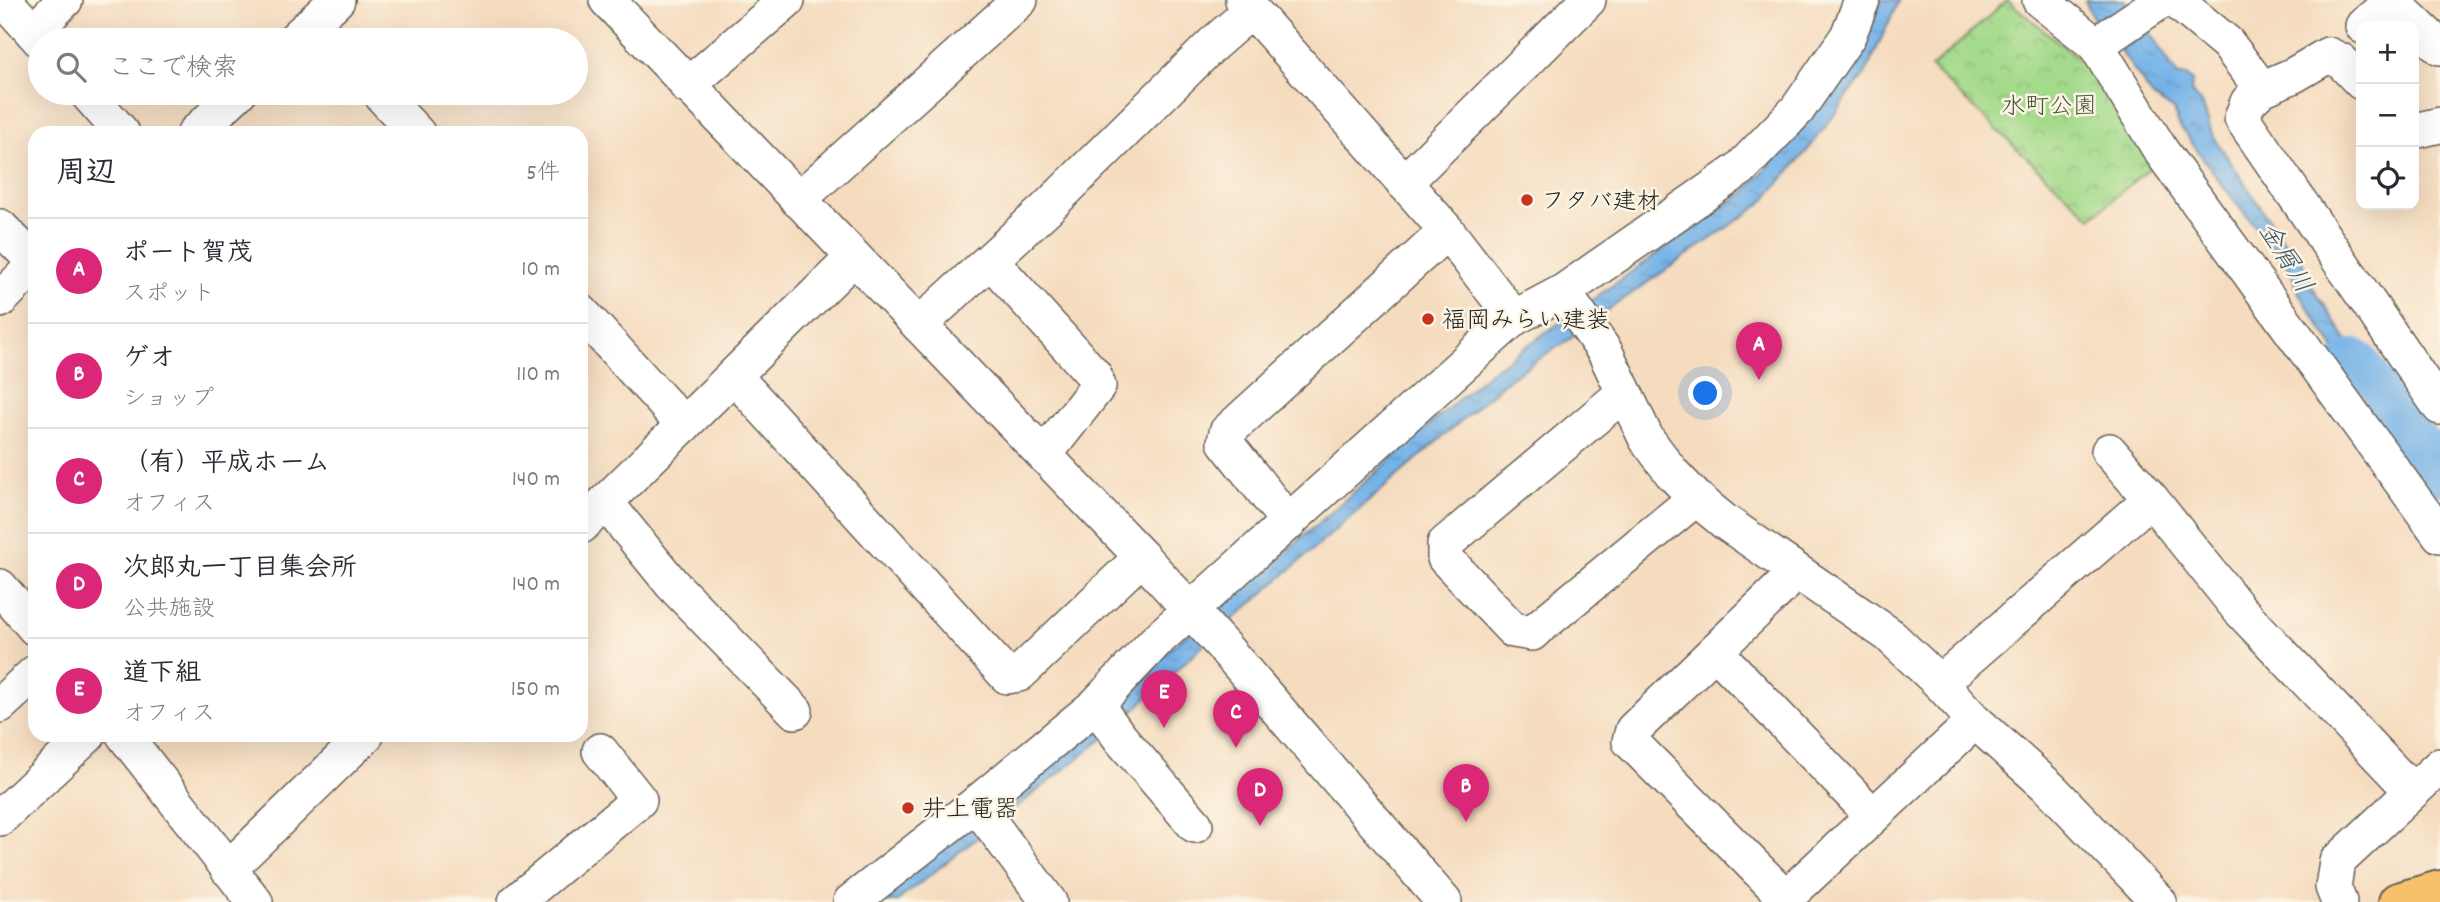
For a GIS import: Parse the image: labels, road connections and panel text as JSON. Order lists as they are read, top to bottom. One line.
{"water":["金屑川"],"parks":["水町公園"],"places":["フタバ建材","福岡みらい建装","井上電器"],"page":{"map_buttons":["+","−"],"search":"ここで検索","heading":["周辺","5件"],"list":[{"mark":"A","name":"ポート賀茂","note":"スポット","value":"10 m"},{"mark":"B","name":"ゲオ","note":"ショップ","value":"110 m"},{"mark":"C","name":"（有）平成ホーム","note":"オフィス","value":"140 m"},{"mark":"D","name":"次郎丸一丁目集会所","note":"公共施設","value":"140 m"},{"mark":"E","name":"道下組","note":"オフィス","value":"150 m"}],"pins":["A","E","C","B","D"]}}
